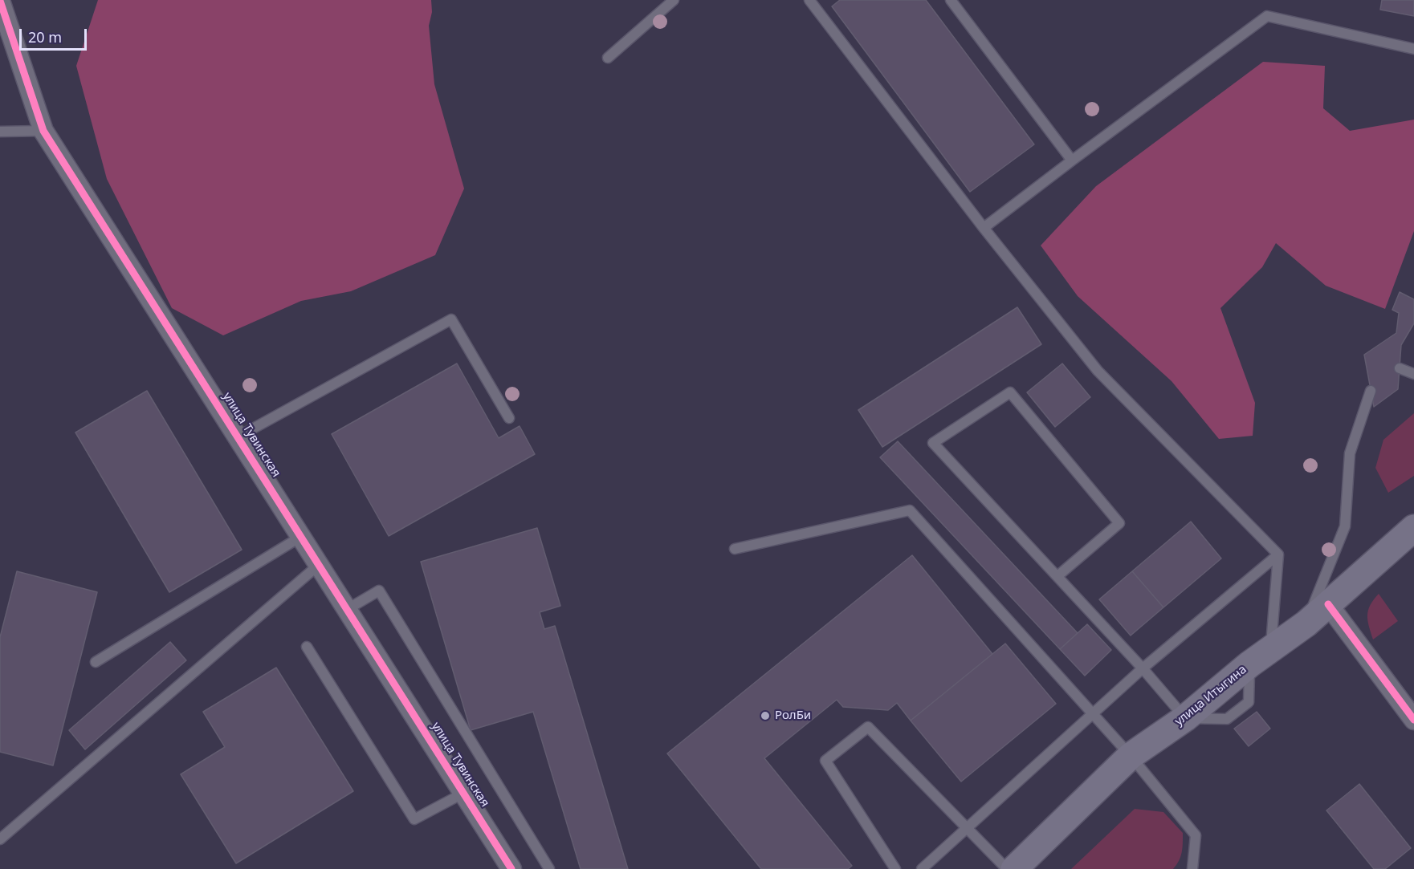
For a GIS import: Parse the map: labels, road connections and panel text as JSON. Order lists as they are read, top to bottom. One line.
{"streets":{"main road":["улица Итыгина"],"street":["улица Тувинская"]},"places":["РолБи"],"scale_bar":"20 m"}
